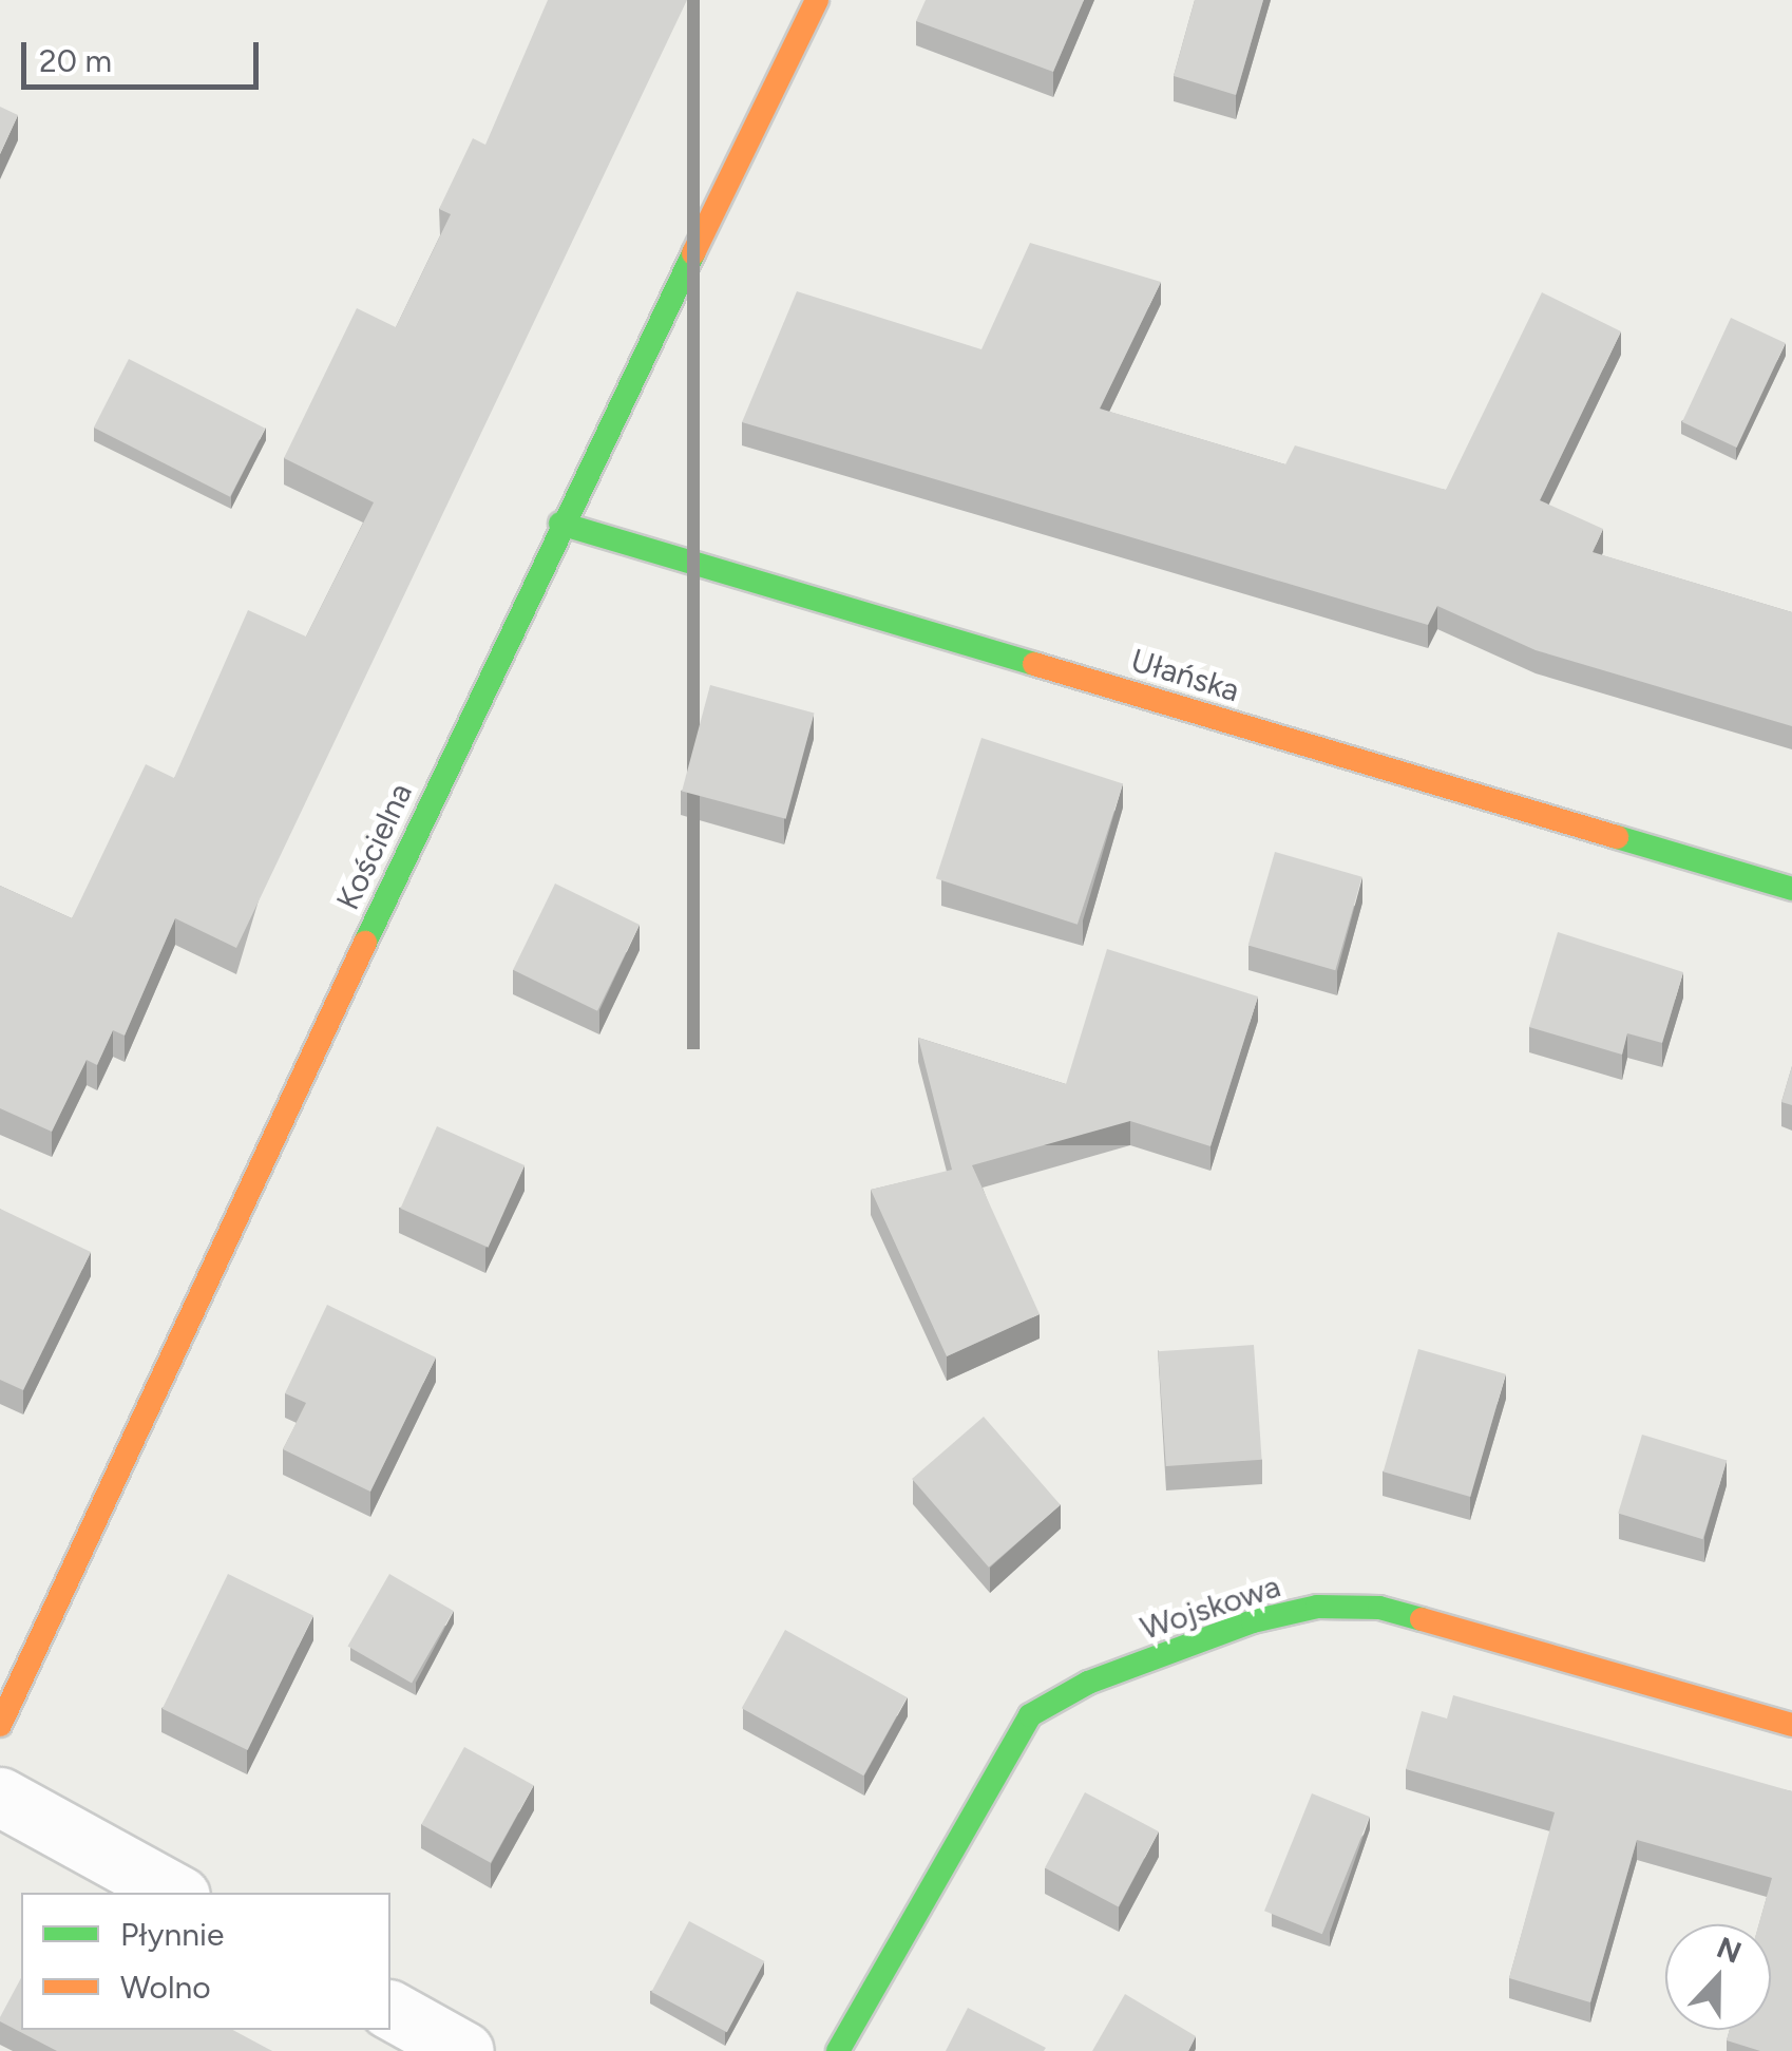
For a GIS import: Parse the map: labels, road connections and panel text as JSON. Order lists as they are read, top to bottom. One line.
{"streets":{"street":["Ułańska","Kościelna","Wojskowa"]},"crossings":[["Ułańska","Kościelna"]],"legend":["Płynnie","Wolno"],"scale_bar":"20 m","north":"top"}
